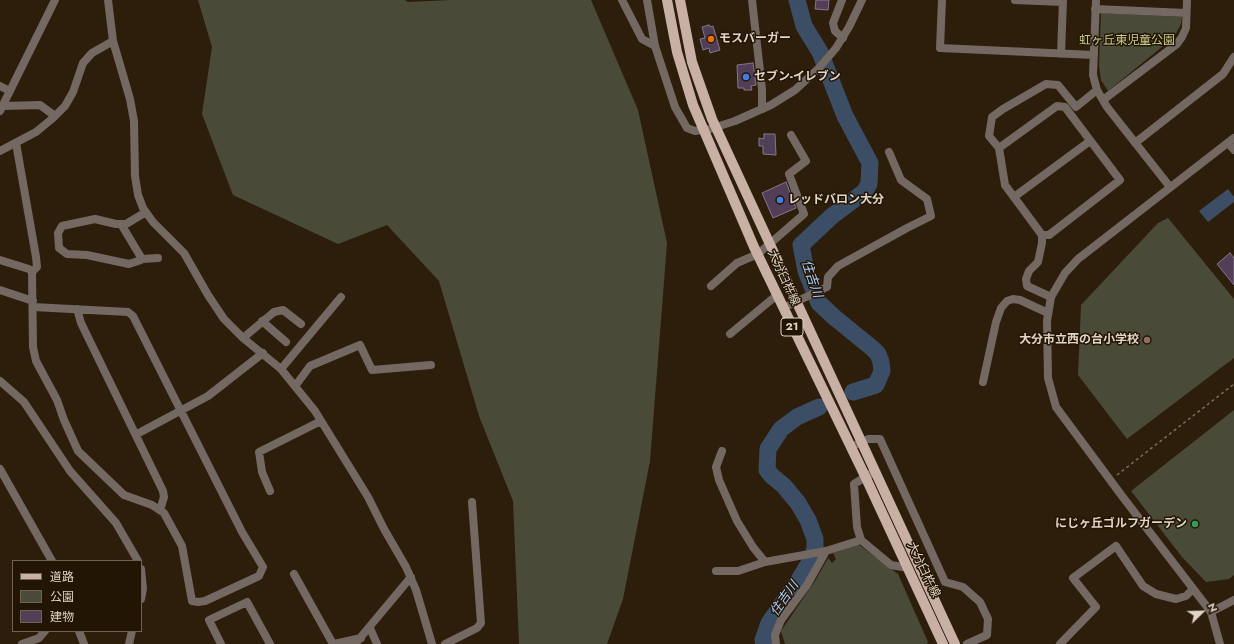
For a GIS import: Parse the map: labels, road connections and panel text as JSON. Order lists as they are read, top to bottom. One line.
{"streets":{"main road":["大分臼杵線","21"]},"water":["住吉川"],"parks":["虹ヶ丘東児童公園"],"places":["モスバーガー","セブン-イレブン","レッドバロン大分","大分市立西の台小学校","にじヶ丘ゴルフガーデン"],"legend":["道路","公園","建物"],"north":"top right"}
